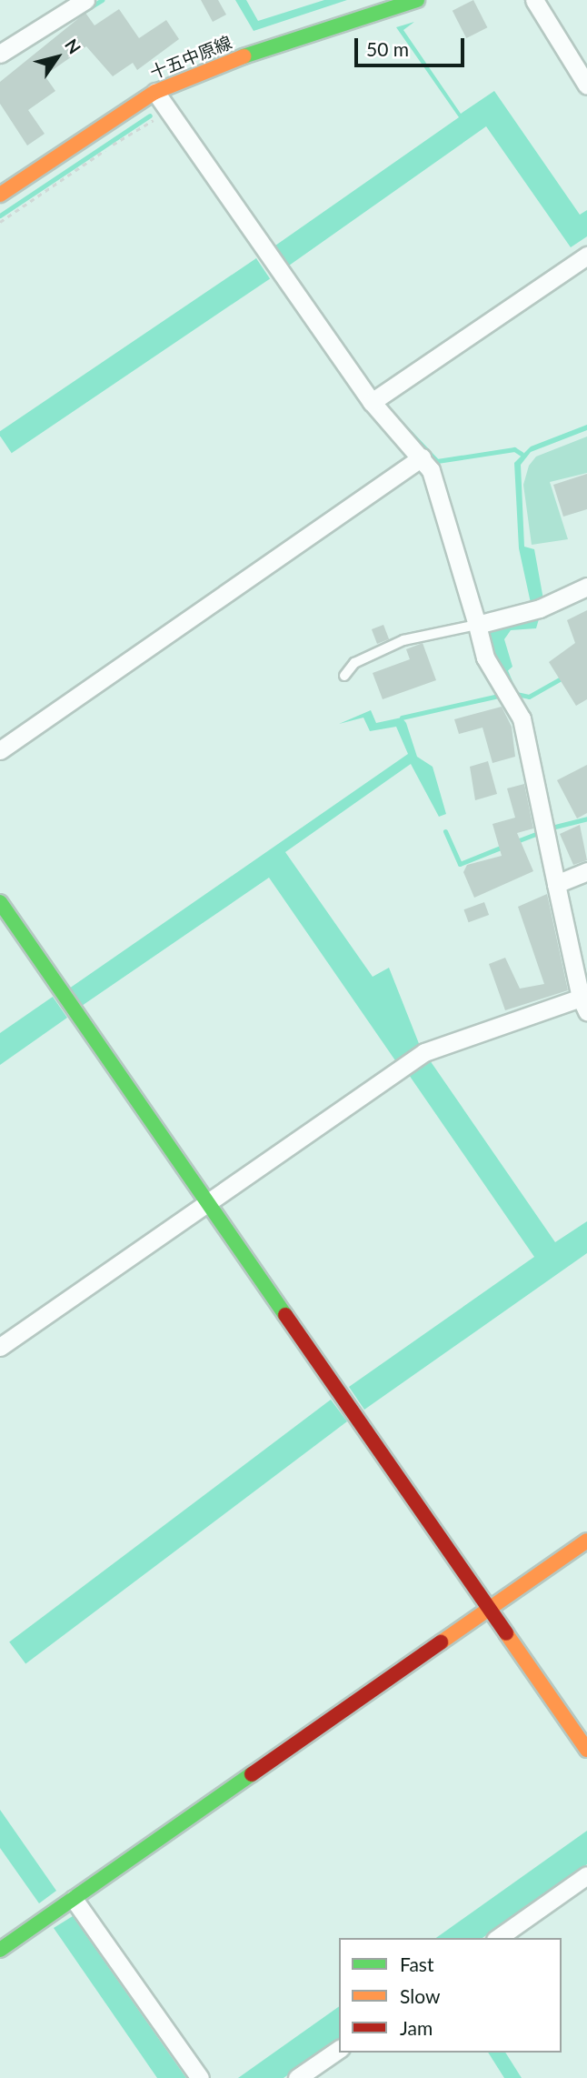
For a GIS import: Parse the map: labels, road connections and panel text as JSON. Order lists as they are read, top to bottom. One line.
{"streets":{"street":["十五中原線"]},"legend":["Fast","Slow","Jam"],"scale_bar":"50 m","north":"top right"}
